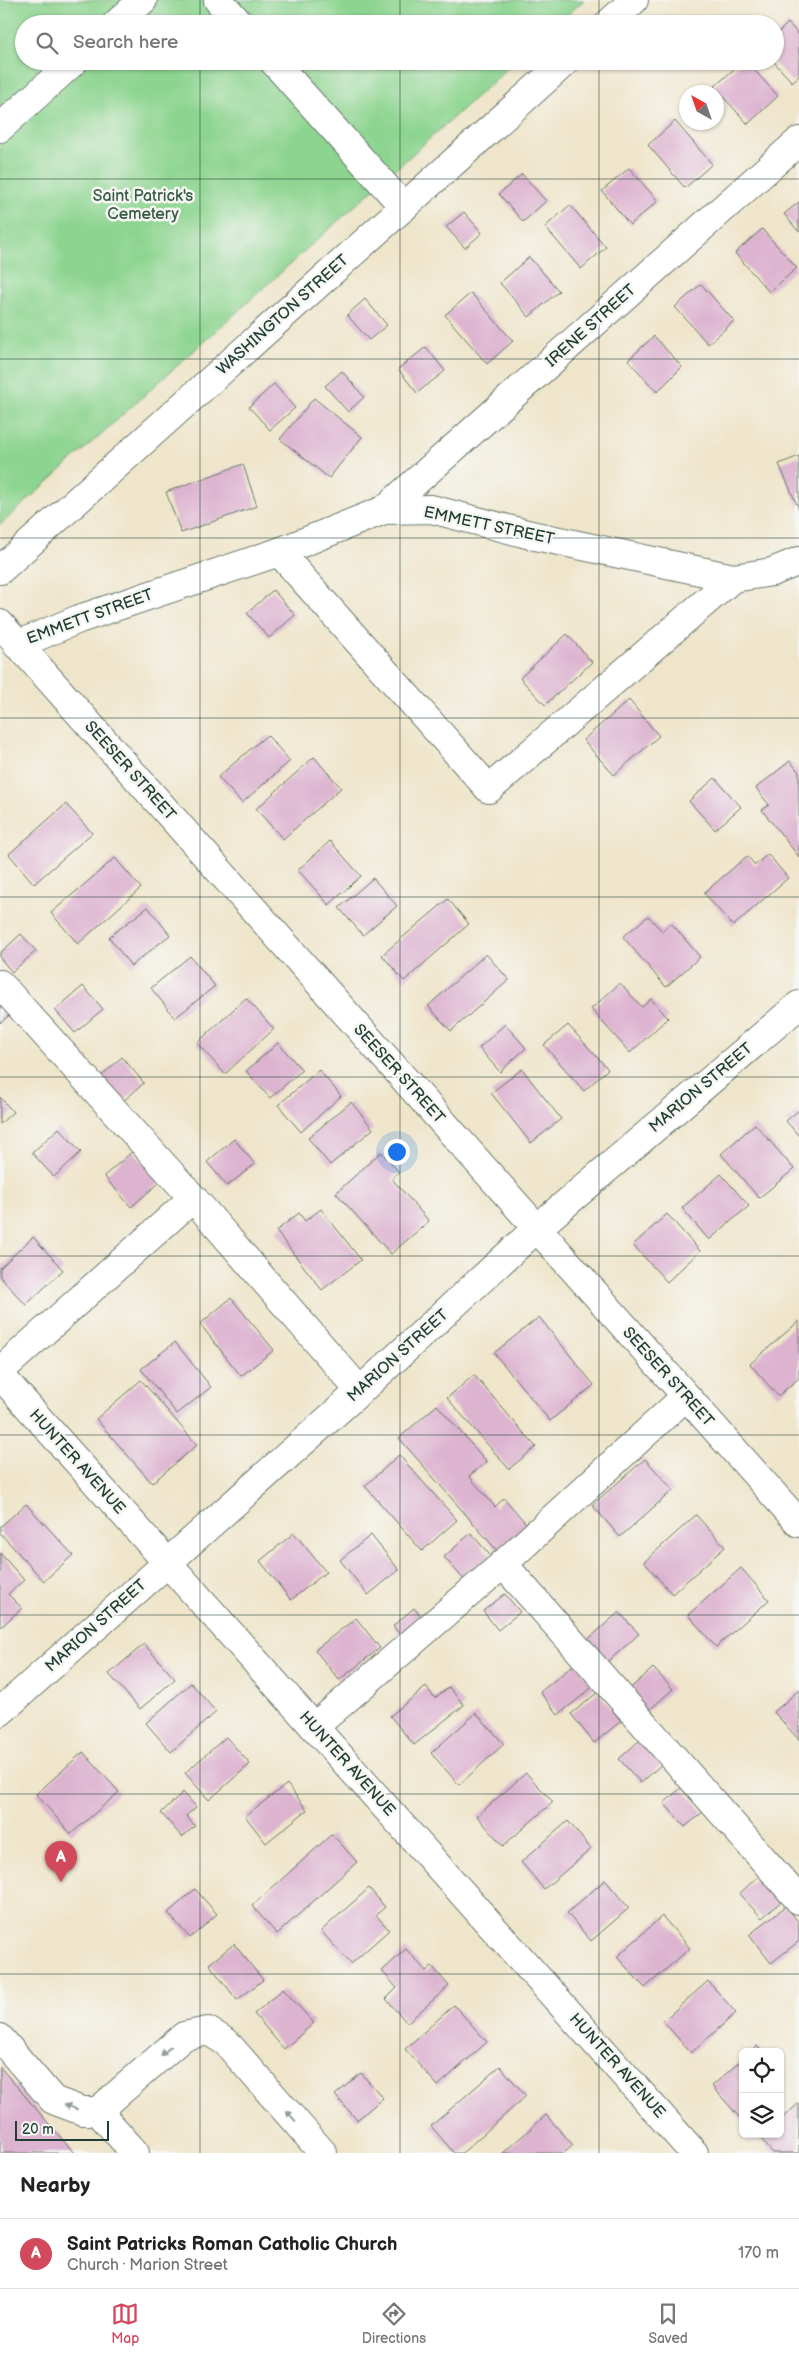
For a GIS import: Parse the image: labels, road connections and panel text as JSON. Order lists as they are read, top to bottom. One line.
{"streets":{"street":["WASHINGTON STREET","IRENE STREET","EMMETT STREET","SEESER STREET","MARION STREET","HUNTER AVENUE"]},"crossings":[["IRENE STREET","EMMETT STREET"],["EMMETT STREET","SEESER STREET"],["SEESER STREET","MARION STREET"],["MARION STREET","HUNTER AVENUE"]],"parks":["Saint Patrick's Cemetery"],"scale_bar":"20 m","north":"top left","page":{"search":"Search here","pins":"A","scale":"20 m","heading":"Nearby","list":[{"mark":"A","name":"Saint Patricks Roman Catholic Church","note":"Church · Marion Street","value":"170 m"}],"nav":["Map","Directions","Saved"]}}
